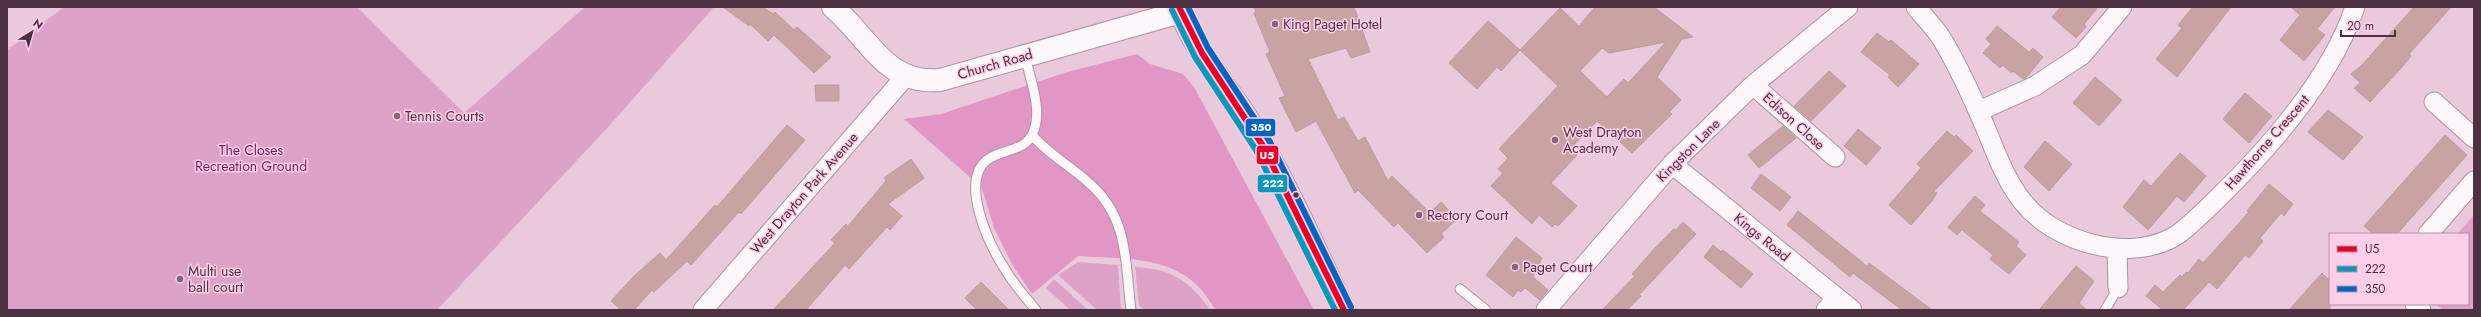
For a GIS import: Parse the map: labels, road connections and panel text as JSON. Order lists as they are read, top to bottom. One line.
{"streets":{"street":["Church Road","Edison Close","Hawthorne Crescent","Kingston Lane","West Drayton Park Avenue","Kings Road"]},"crossings":[["Church Road","West Drayton Park Avenue"],["Edison Close","Kingston Lane"],["Kingston Lane","Kings Road"]],"parks":["The Closes Recreation Ground"],"places":["King Paget Hotel","Tennis Courts","West Drayton Academy","Rectory Court","Paget Court","Multi use ball court"],"lines":["transit line U5","transit line 350","transit line 222"],"legend":["U5","222","350"],"scale_bar":"20 m","north":"top right"}
